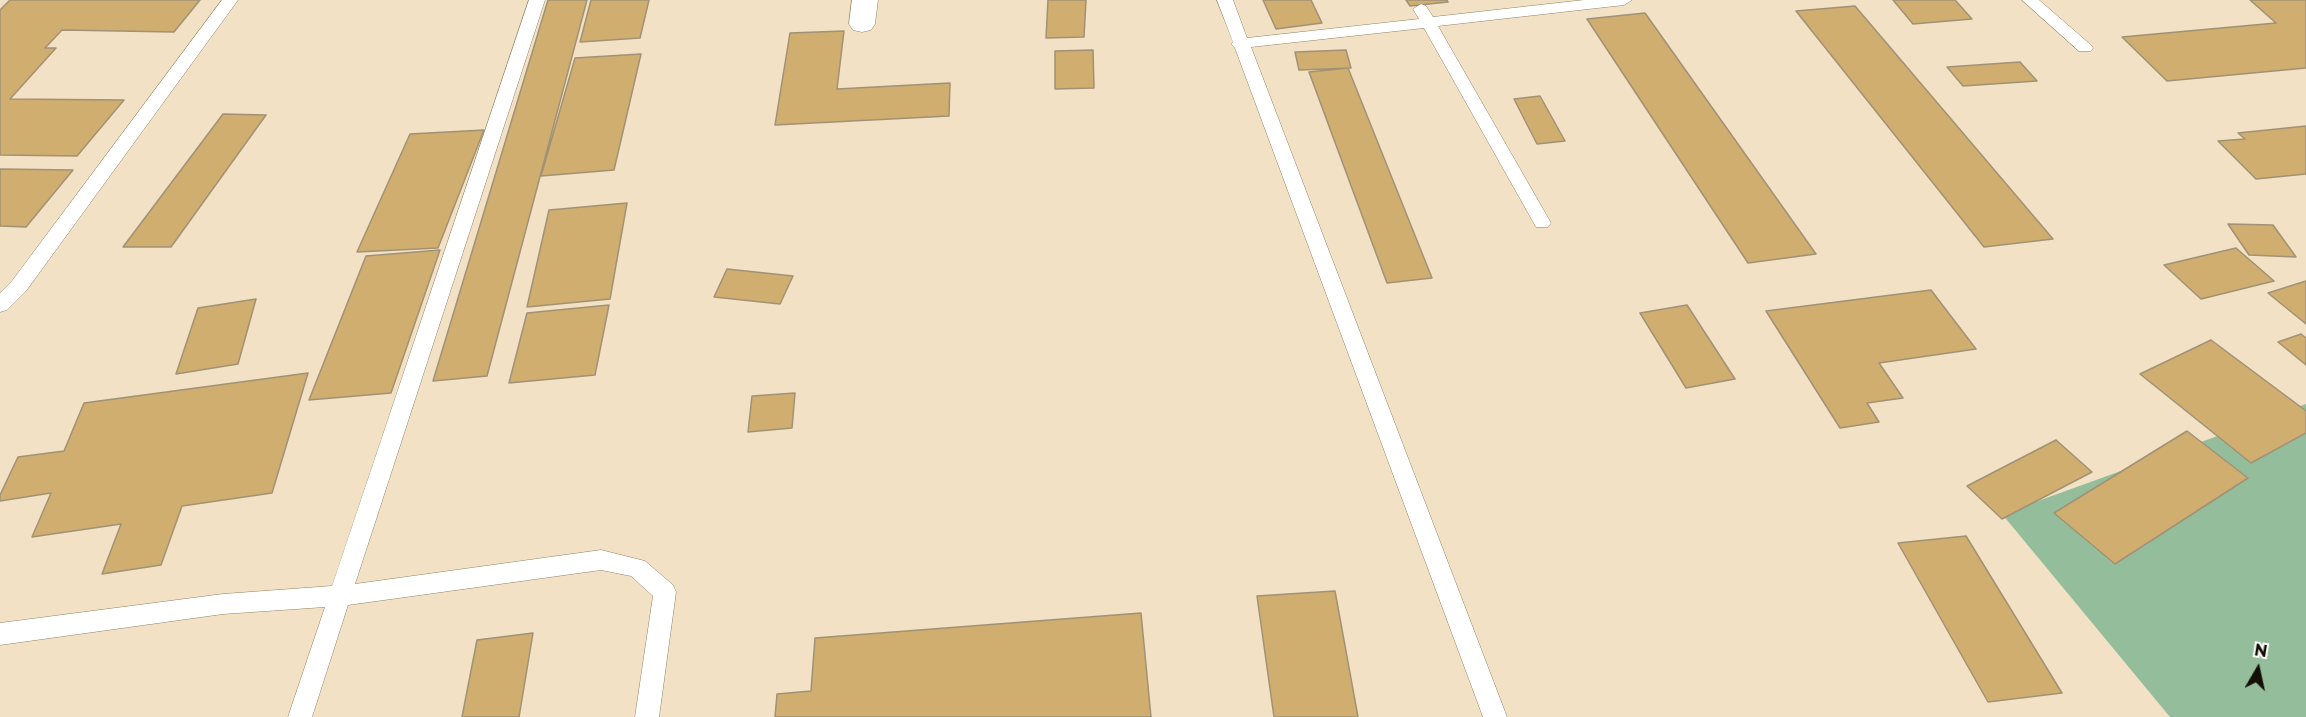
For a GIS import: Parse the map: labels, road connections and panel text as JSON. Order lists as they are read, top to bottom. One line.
{"north":"top"}
